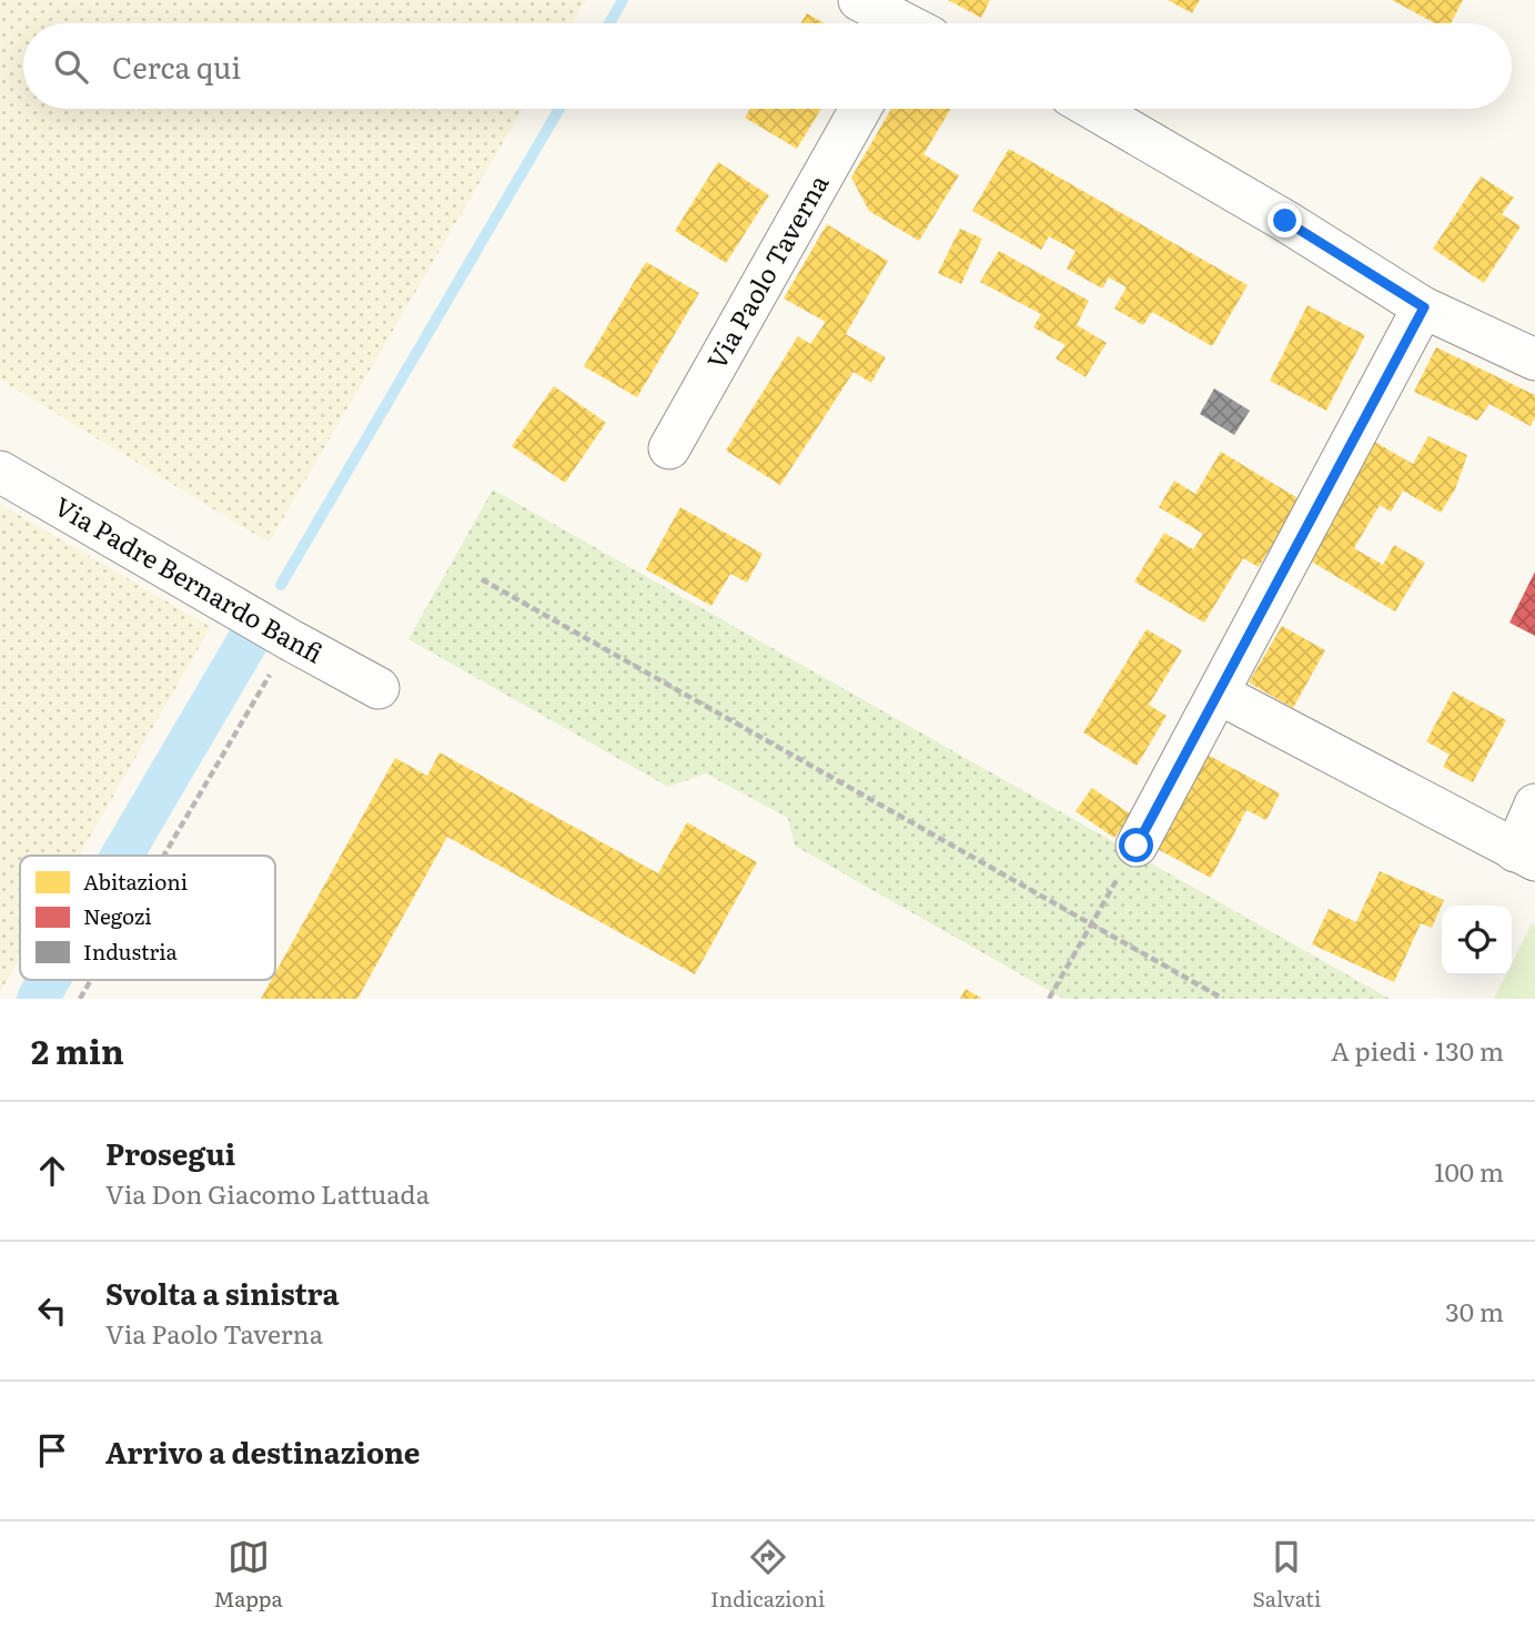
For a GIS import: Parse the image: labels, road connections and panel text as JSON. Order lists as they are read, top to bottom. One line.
{"streets":{"street":["Via Paolo Taverna","Via Padre Bernardo Banfi"]},"legend":["Abitazioni","Negozi","Industria"],"page":{"search":"Cerca qui","heading":["2 min","A piedi · 130 m"],"list":[["Prosegui","Via Don Giacomo Lattuada","100 m"],["Svolta a sinistra","Via Paolo Taverna","30 m"],"Arrivo a destinazione"],"nav":["Mappa","Indicazioni","Salvati"]}}
